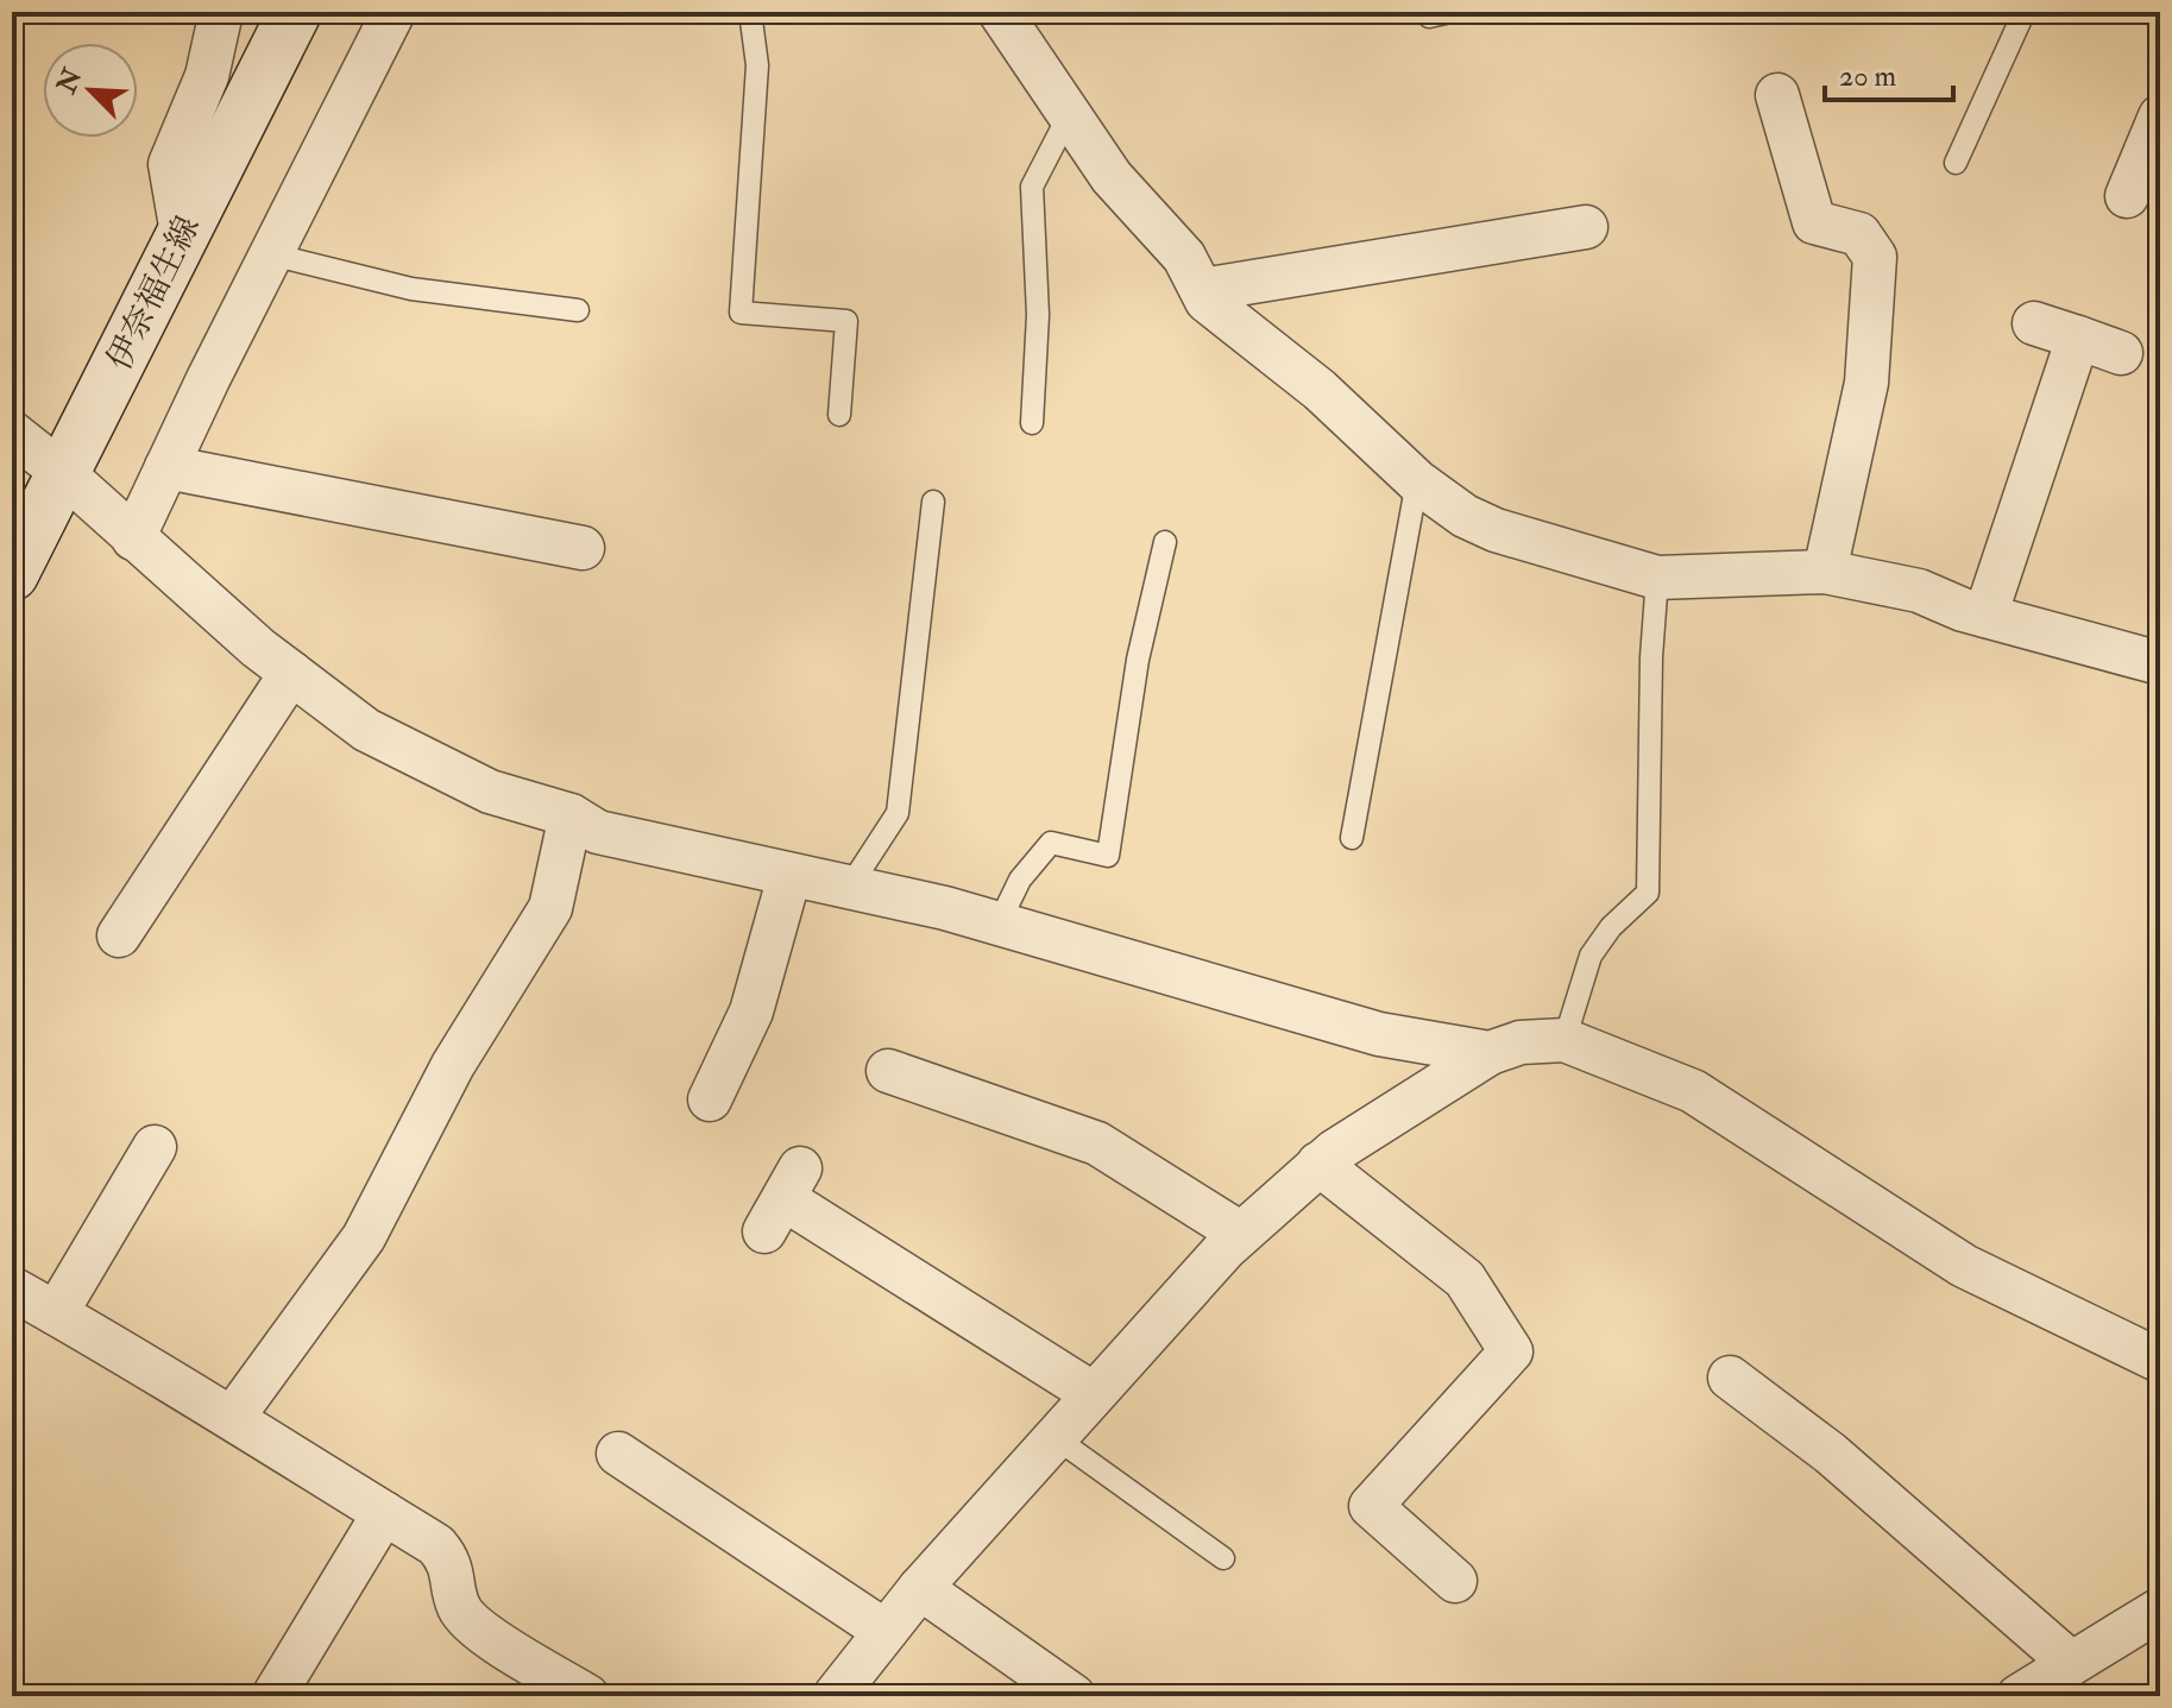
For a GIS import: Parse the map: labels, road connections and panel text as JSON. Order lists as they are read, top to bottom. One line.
{"streets":{"main road":["伊奈福生線"]},"scale_bar":"20 m","north":"top left"}
